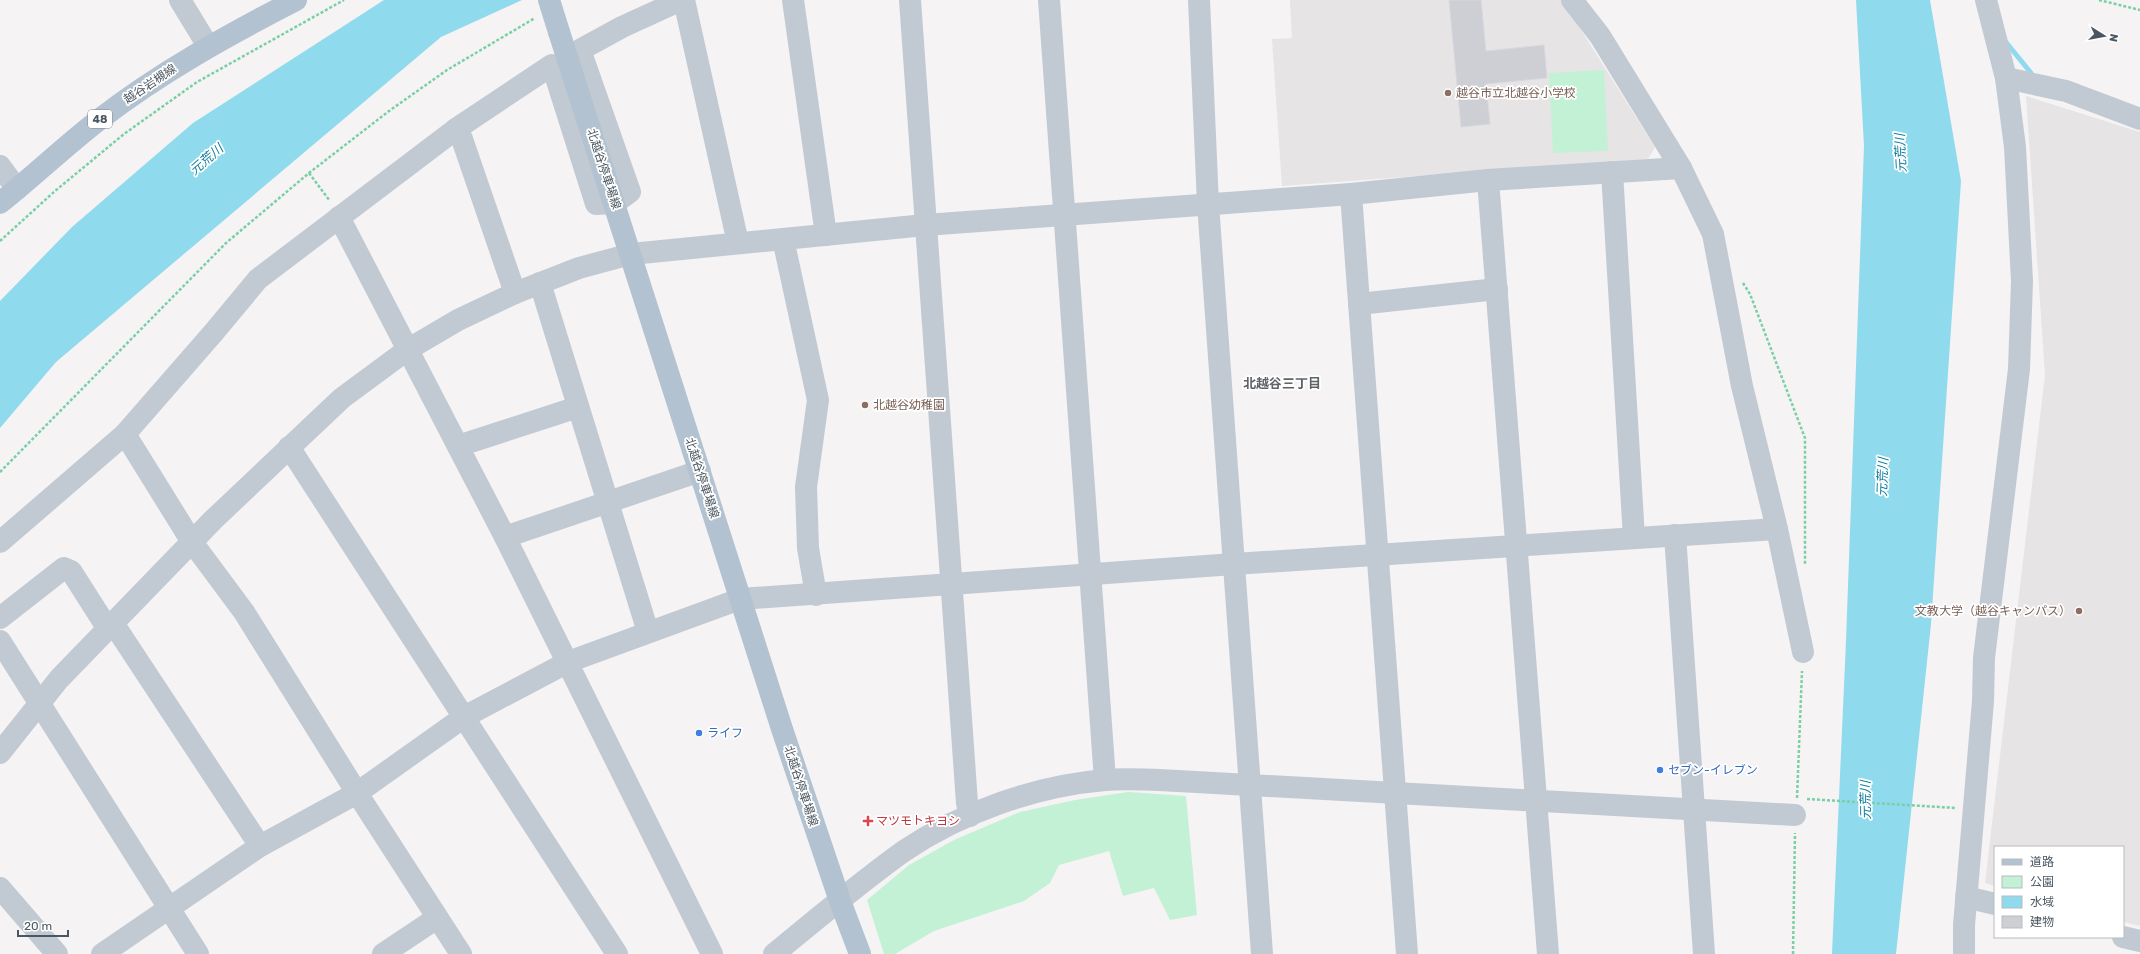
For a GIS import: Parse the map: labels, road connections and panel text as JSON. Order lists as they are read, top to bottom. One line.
{"streets":{"main road":["越谷岩槻線","48","北越谷停車場線"]},"districts":["北越谷三丁目"],"water":["元荒川"],"places":{"other":["越谷市立北越谷小学校","北越谷幼稚園","文教大学（越谷キャンパス）","ライフ","セブン-イレブン"],"health":["マツモトキヨシ"]},"legend":["道路","公園","水域","建物"],"scale_bar":"20 m","north":"right"}
